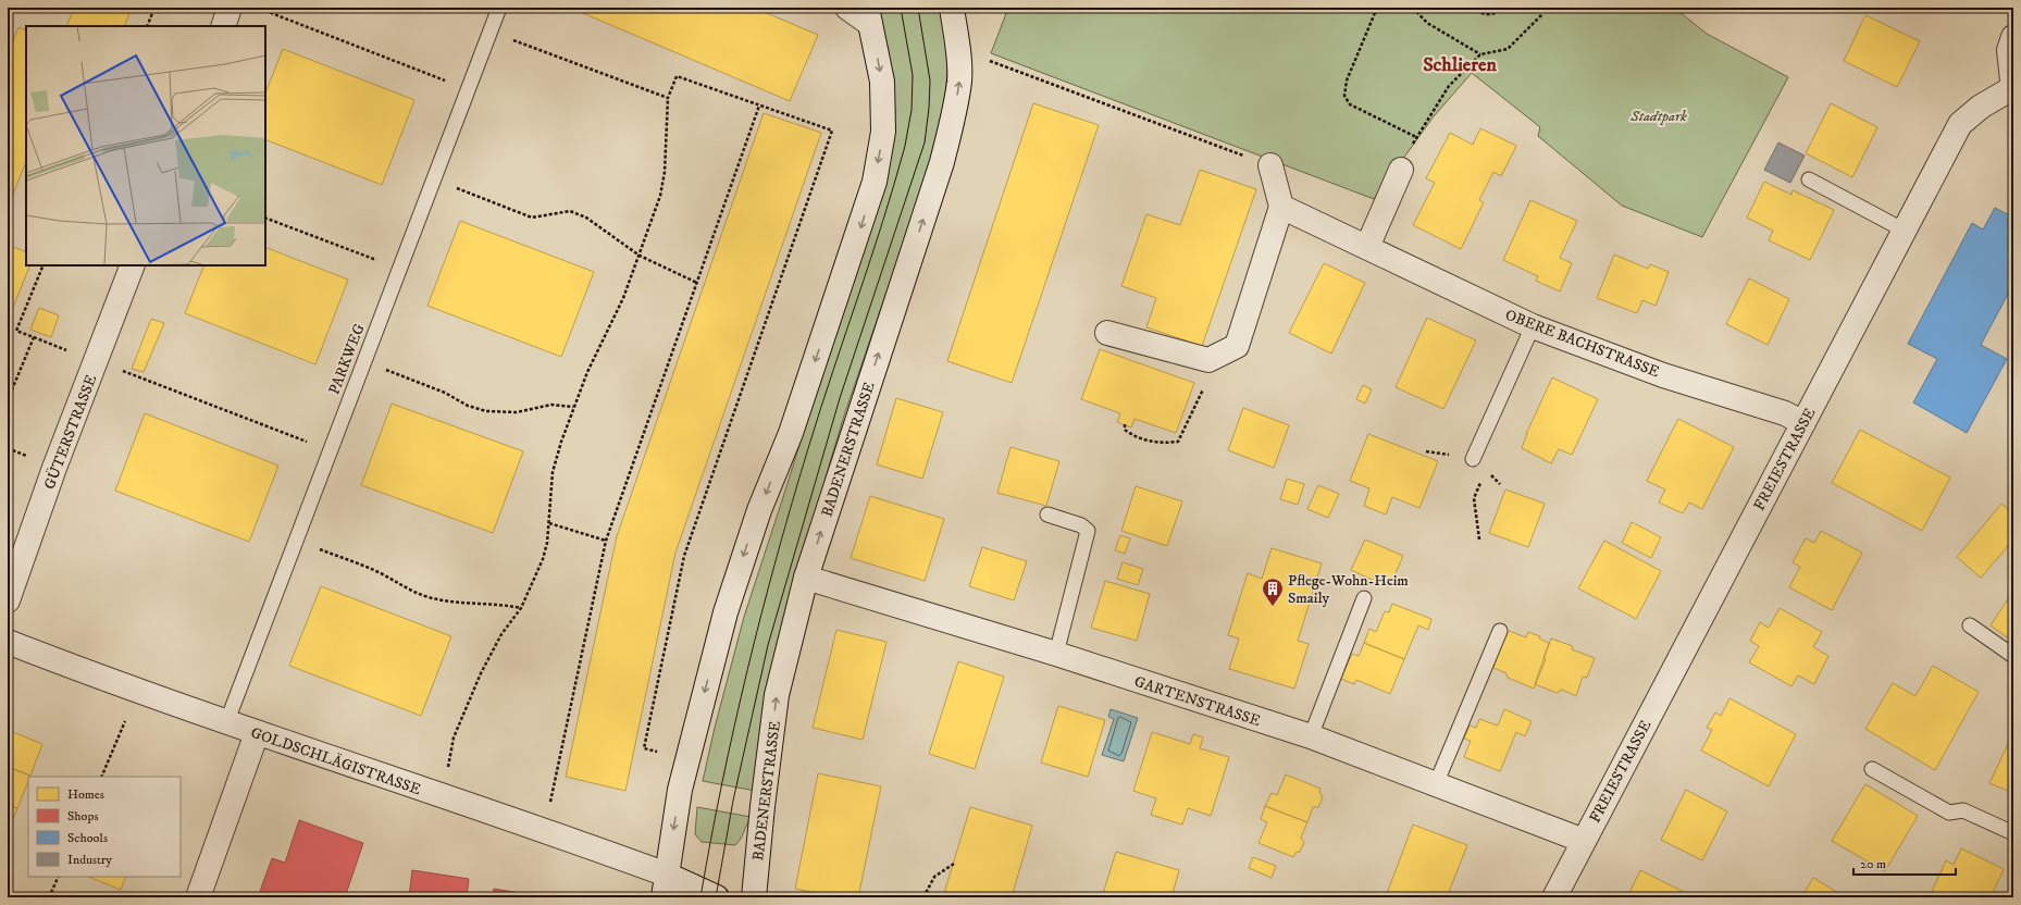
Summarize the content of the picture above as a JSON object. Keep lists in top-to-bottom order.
{
  "streets": {
    "street": [
      "OBERE BACHSTRASSE",
      "GÜTERSTRASSE",
      "BADENERSTRASSE",
      "FREIESTRASSE",
      "GARTENSTRASSE",
      "GOLDSCHLÄGISTRASSE"
    ],
    "lane": ["PARKWEG"]
  },
  "crossings": [
    ["OBERE BACHSTRASSE", "FREIESTRASSE"],
    ["PARKWEG", "GOLDSCHLÄGISTRASSE"],
    ["BADENERSTRASSE", "GARTENSTRASSE"],
    ["FREIESTRASSE", "GARTENSTRASSE"]
  ],
  "districts": ["Schlieren"],
  "parks": ["Stadtpark"],
  "places": {
    "building": ["Pflege-Wohn-Heim Smaily"]
  },
  "legend": [
    "Homes",
    "Shops",
    "Schools",
    "Industry"
  ],
  "scale_bar": "20 m"
}
